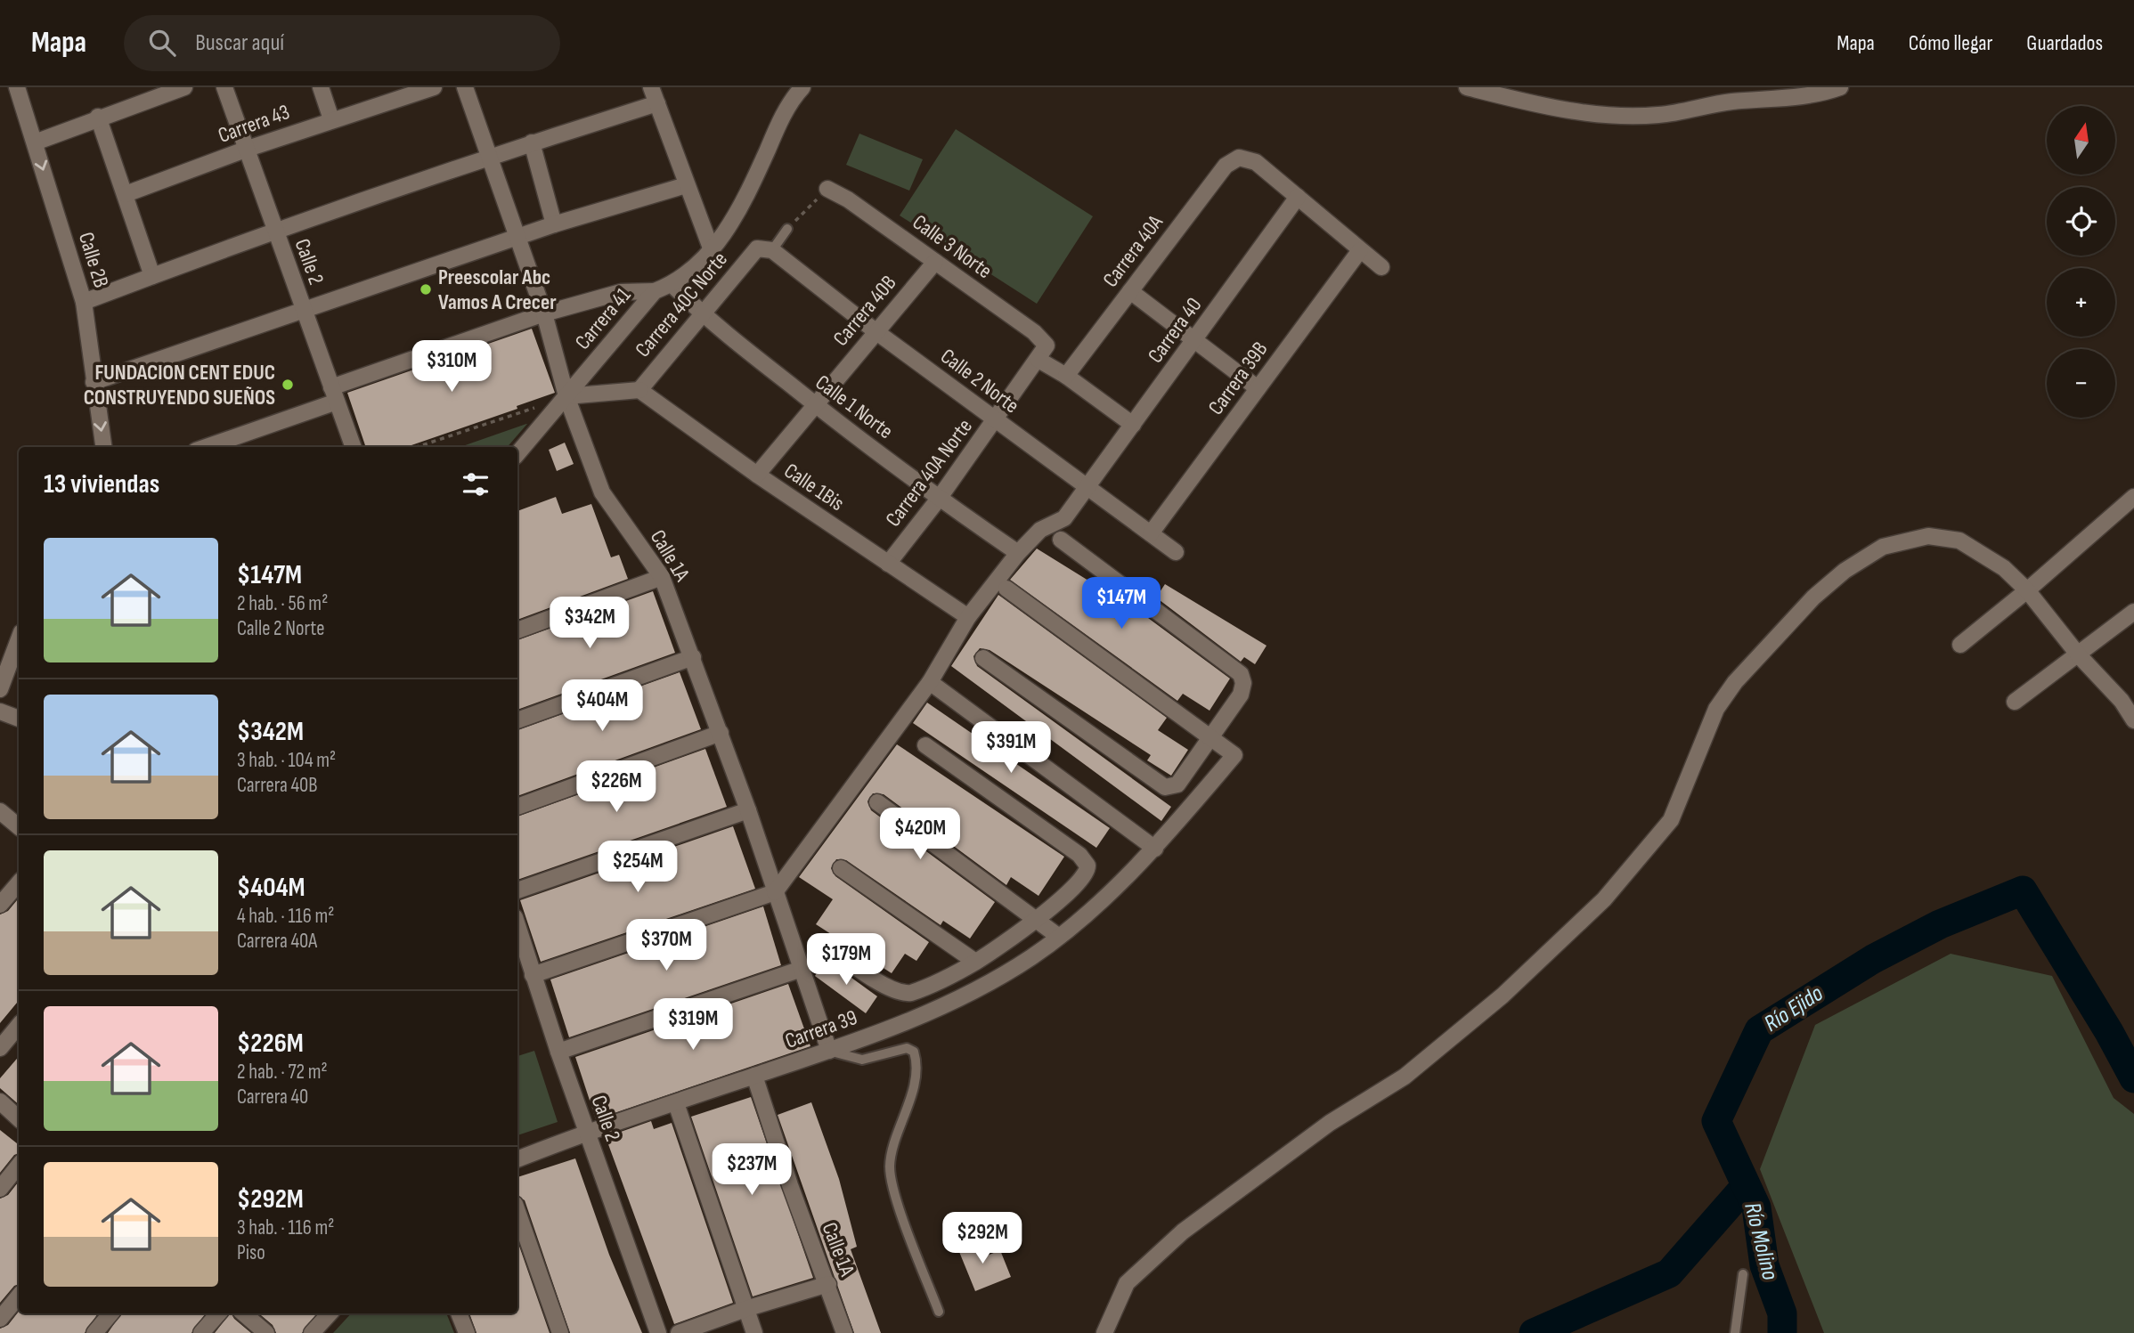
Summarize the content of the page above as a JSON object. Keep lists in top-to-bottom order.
{
  "streets": {
    "street": [
      "Carrera 43",
      "Calle 3 Norte",
      "Carrera 40A",
      "Calle 2B",
      "Calle 2",
      "Carrera 40C Norte",
      "Carrera 40B",
      "Carrera 41",
      "Carrera 40",
      "Carrera 39B",
      "Calle 2 Norte",
      "Calle 1 Norte",
      "Carrera 40A Norte",
      "Calle 1Bis",
      "Calle 1A",
      "Carrera 39"
    ]
  },
  "crossings": [
    ["Carrera 43", "Calle 2"],
    ["Calle 3 Norte", "Carrera 40A"],
    ["Calle 3 Norte", "Carrera 40B"],
    ["Calle 3 Norte", "Carrera 40"],
    ["Calle 3 Norte", "Carrera 40A Norte"],
    ["Carrera 40A", "Carrera 40"],
    ["Calle 2", "Carrera 39"],
    ["Carrera 40C Norte", "Calle 2 Norte"],
    ["Carrera 40C Norte", "Calle 1 Norte"],
    ["Carrera 40C Norte", "Calle 1Bis"],
    ["Carrera 40B", "Calle 2 Norte"],
    ["Carrera 40B", "Calle 1 Norte"],
    ["Carrera 40B", "Calle 1Bis"],
    ["Carrera 41", "Calle 1 Norte"],
    ["Carrera 41", "Calle 1A"],
    ["Carrera 40", "Calle 2 Norte"],
    ["Carrera 40", "Calle 1 Norte"],
    ["Carrera 39B", "Calle 2 Norte"],
    ["Calle 2 Norte", "Carrera 40A Norte"],
    ["Calle 1 Norte", "Carrera 40A Norte"],
    ["Carrera 40A Norte", "Calle 1Bis"],
    ["Calle 1A", "Carrera 39"]
  ],
  "water": ["Río Ejido", "Río Molino"],
  "places": ["Preescolar Abc Vamos A Crecer", "FUNDACION CENT EDUC CONSTRUYENDO SUEÑOS"],
  "north": "top",
  "page": {
    "header": "Mapa",
    "search": "Buscar aquí",
    "nav": ["Mapa", "Cómo llegar", "Guardados"],
    "map_buttons": ["+", "−"],
    "price": [
      "$310M",
      "$147M",
      "$342M",
      "$404M",
      "$391M",
      "$226M",
      "$420M",
      "$254M",
      "$370M",
      "$179M",
      "$319M",
      "$237M",
      "$292M"
    ],
    "heading": "13 viviendas",
    "list": [
      {
        "name": "$147M",
        "note": "2 hab. · 56 m² · Calle 2 Norte"
      },
      {
        "name": "$342M",
        "note": "3 hab. · 104 m² · Carrera 40B"
      },
      {
        "name": "$404M",
        "note": "4 hab. · 116 m² · Carrera 40A"
      },
      {
        "name": "$226M",
        "note": "2 hab. · 72 m² · Carrera 40"
      },
      {
        "name": "$292M",
        "note": "3 hab. · 116 m² · Piso"
      }
    ]
  }
}
